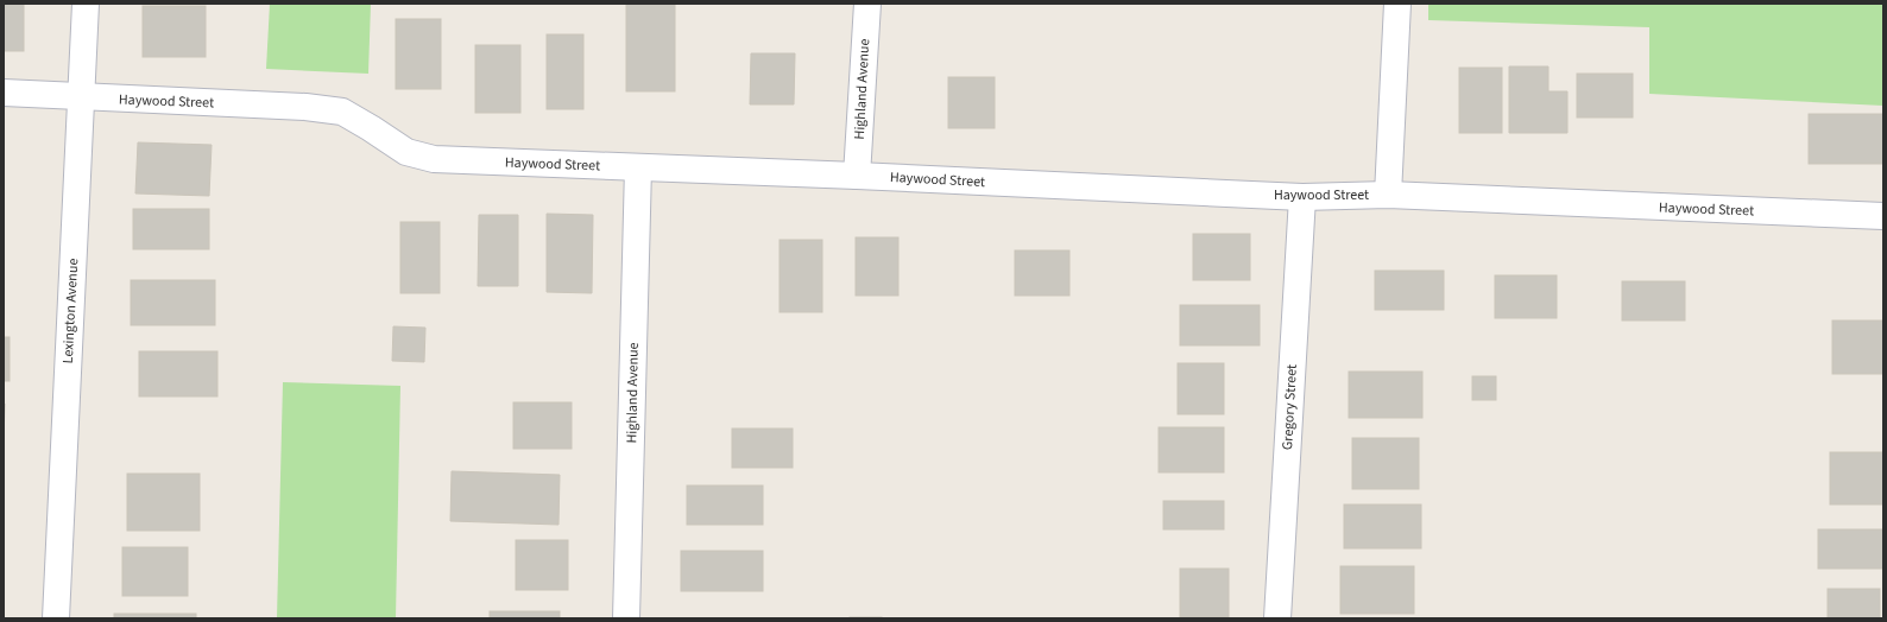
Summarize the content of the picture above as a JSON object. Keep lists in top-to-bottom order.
{
  "streets": {
    "street": [
      "Highland Avenue",
      "Haywood Street",
      "Lexington Avenue",
      "Gregory Street"
    ]
  },
  "crossings": [
    ["Highland Avenue", "Haywood Street"],
    ["Haywood Street", "Lexington Avenue"],
    ["Haywood Street", "Gregory Street"]
  ]
}
